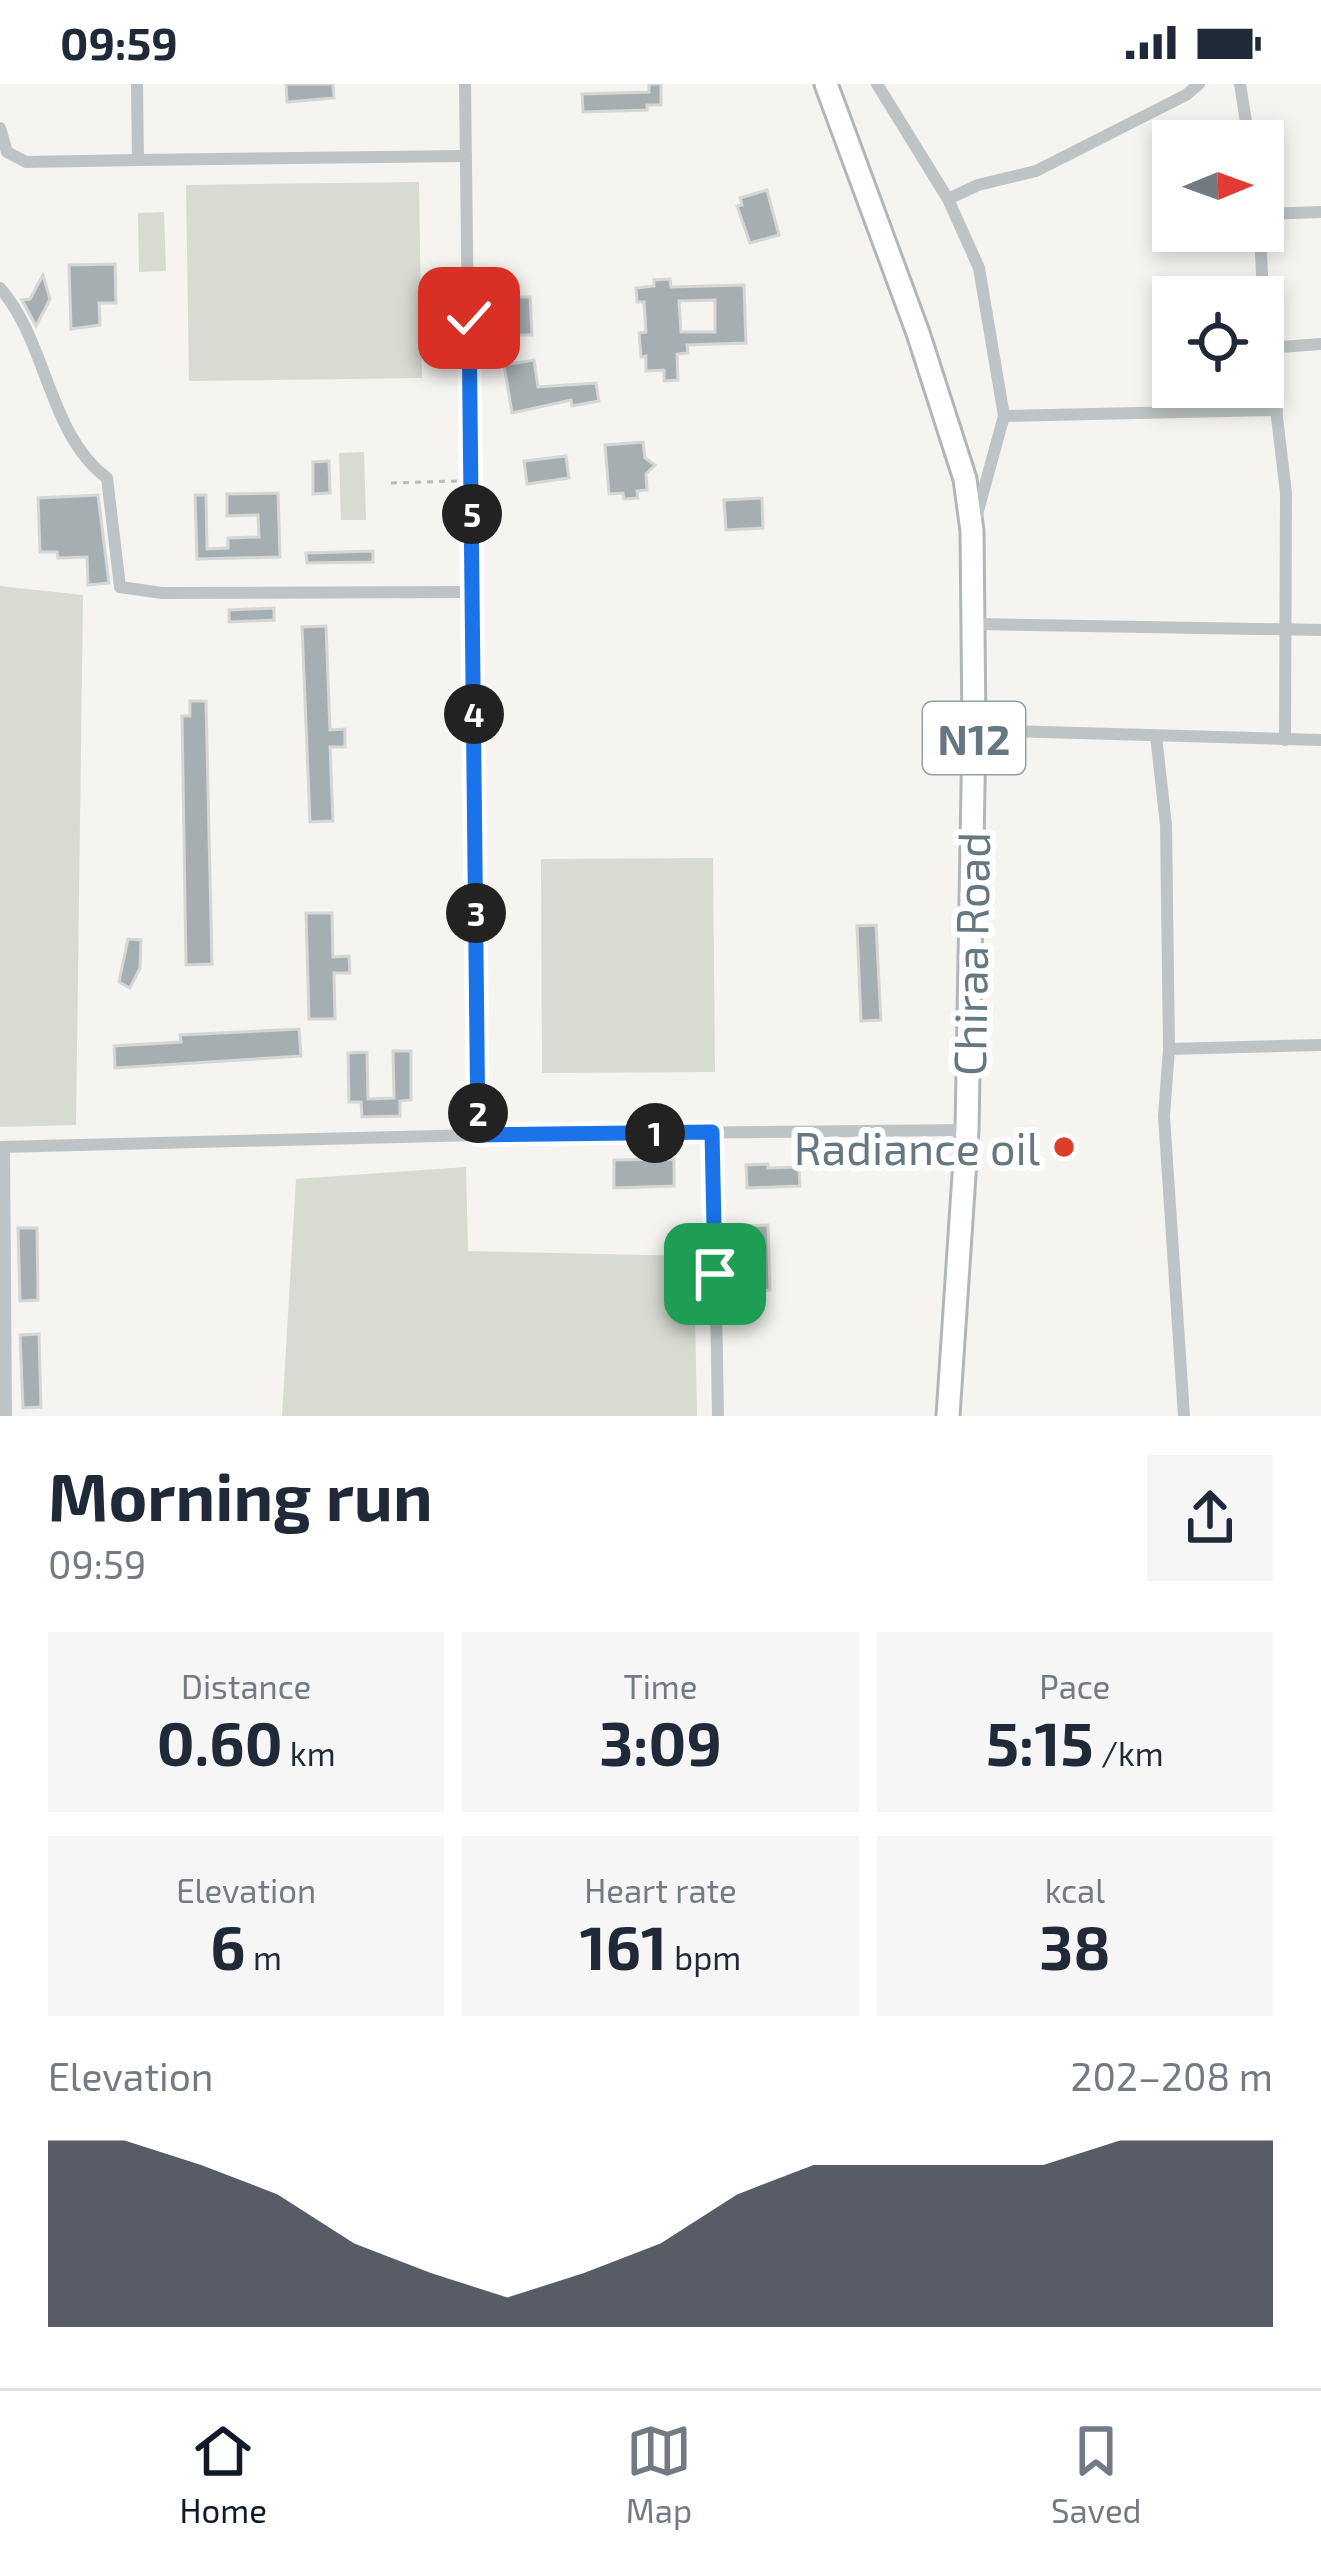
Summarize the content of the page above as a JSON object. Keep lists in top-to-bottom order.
{
  "streets": {
    "highway": ["N12", "Chiraa Road"]
  },
  "places": ["Radiance oil"],
  "north": "right",
  "page": {
    "status": "09:59",
    "pins": [
      "5",
      "4",
      "3",
      "2",
      "1"
    ],
    "heading": ["Morning run", "09:59"],
    "stats": [
      ["Distance", "0.60 km"],
      ["Time", "3:09"],
      ["Pace", "5:15 /km"],
      ["Elevation", "6 m"],
      ["Heart rate", "161 bpm"],
      ["kcal", "38"]
    ],
    "chart": ["Elevation", "202–208 m"],
    "tabs": ["Home", "Map", "Saved"]
  }
}
